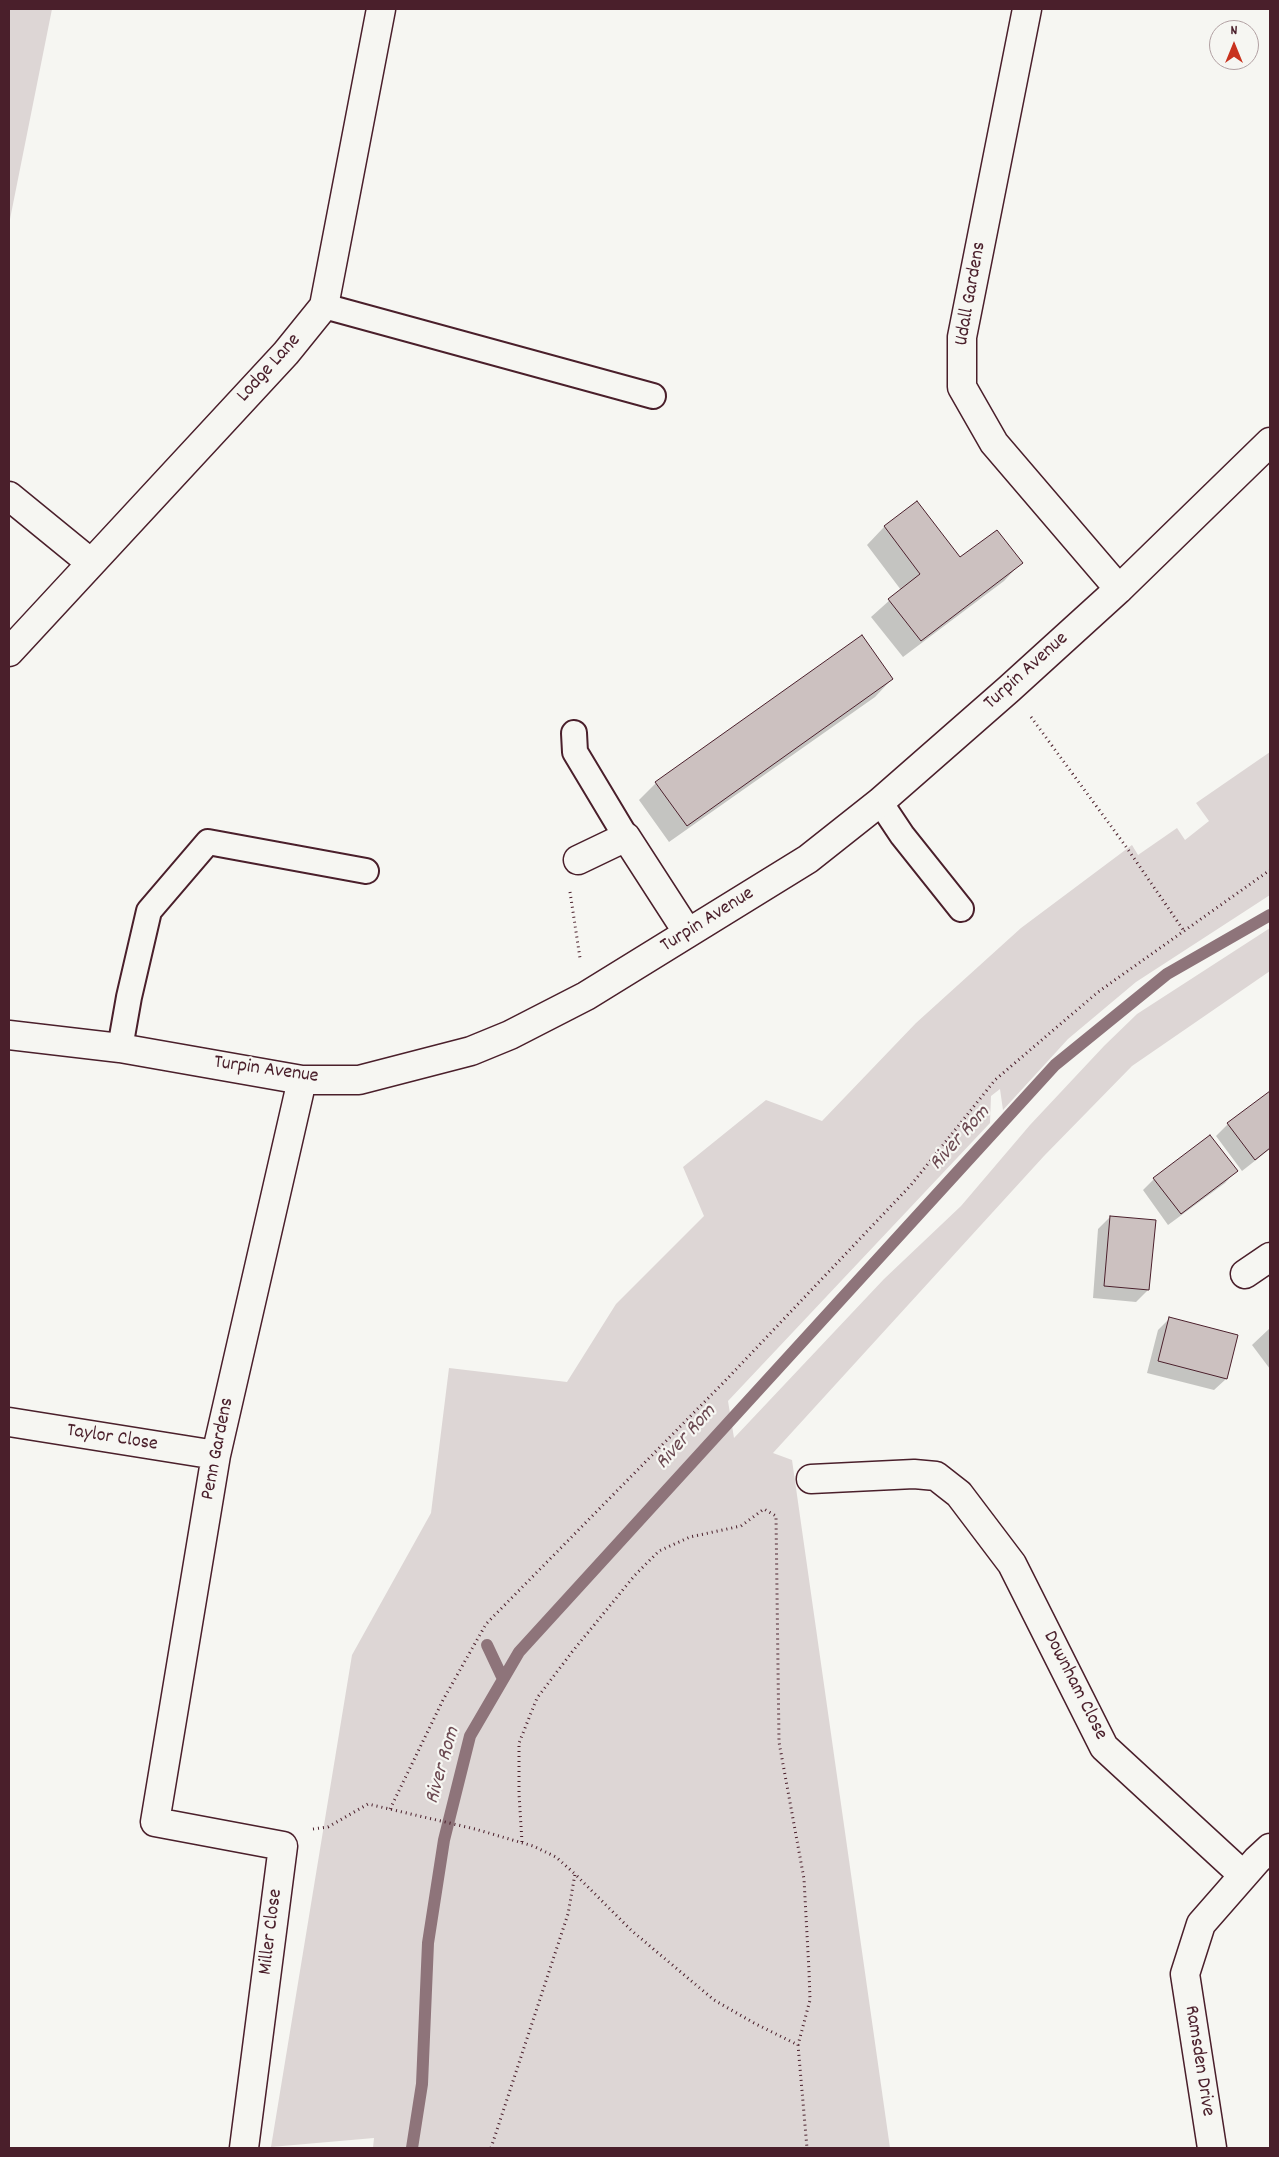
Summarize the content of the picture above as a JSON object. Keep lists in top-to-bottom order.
{
  "streets": {
    "street": [
      "Udall Gardens",
      "Lodge Lane",
      "Turpin Avenue",
      "Taylor Close",
      "Penn Gardens",
      "Downham Close",
      "Miller Close",
      "Ramsden Drive"
    ]
  },
  "crossings": [
    ["Udall Gardens", "Turpin Avenue"],
    ["Turpin Avenue", "Penn Gardens"],
    ["Taylor Close", "Penn Gardens"],
    ["Penn Gardens", "Miller Close"],
    ["Downham Close", "Ramsden Drive"]
  ],
  "water": ["River Rom"],
  "north": "top"
}
